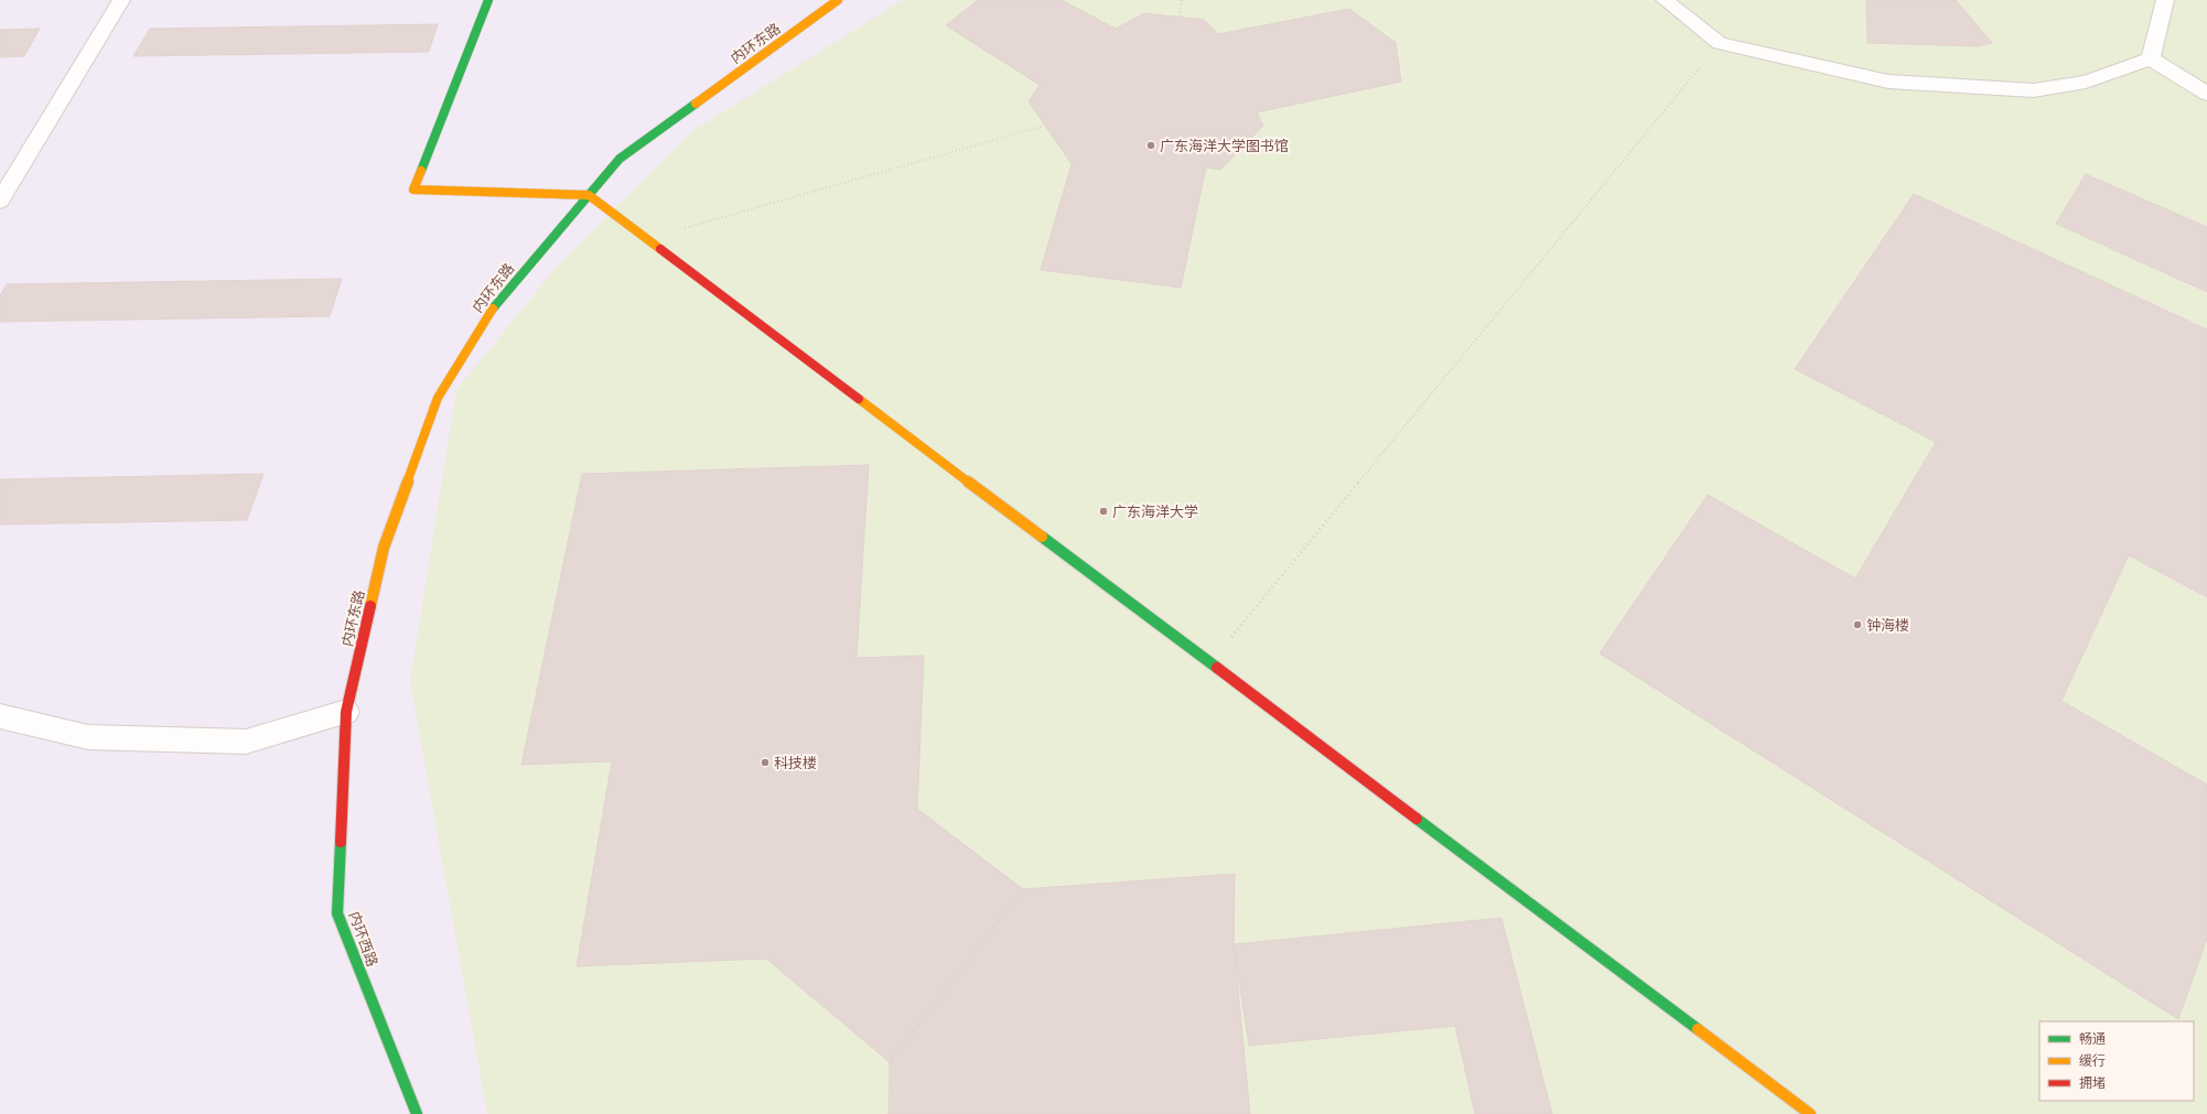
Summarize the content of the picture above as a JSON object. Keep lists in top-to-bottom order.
{
  "streets": {
    "street": ["内环东路", "内环西路"]
  },
  "crossings": [
    ["内环东路", "内环西路"]
  ],
  "places": [
    "广东海洋大学图书馆",
    "广东海洋大学",
    "钟海楼",
    "科技楼"
  ],
  "legend": ["畅通", "缓行", "拥堵"]
}
